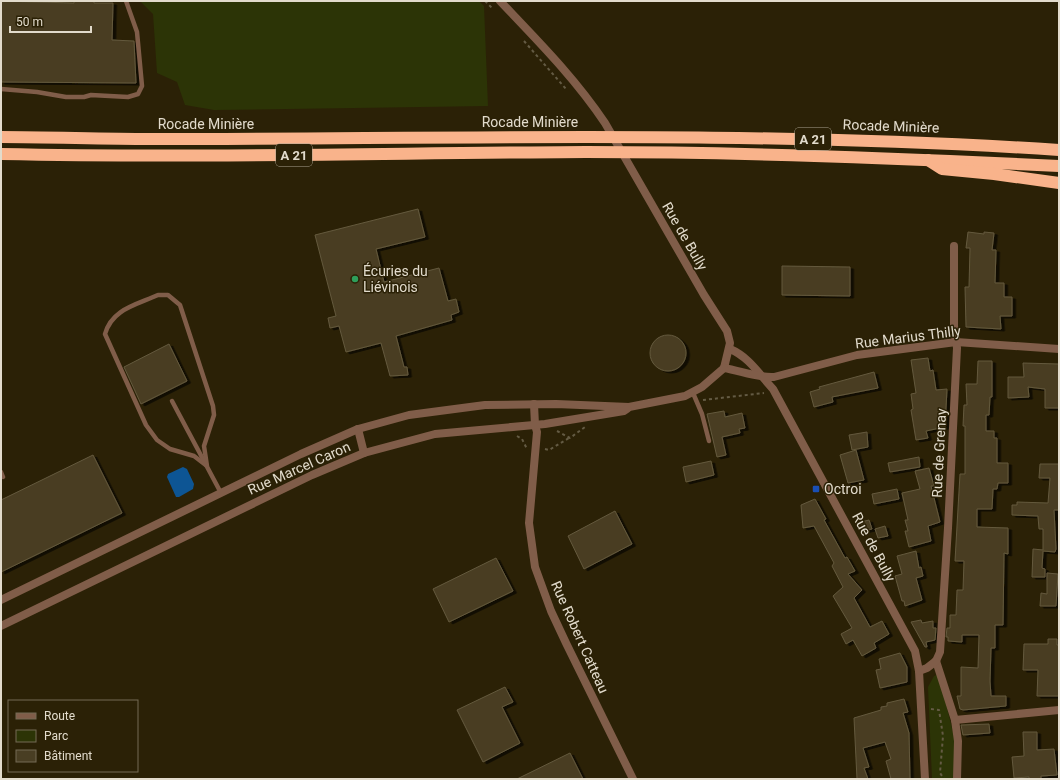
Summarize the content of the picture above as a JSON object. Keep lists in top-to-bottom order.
{
  "streets": {
    "highway": ["Rocade Minière", "A 21"],
    "street": [
      "Rue de Bully",
      "Rue Marius Thilly",
      "Rue de Grenay",
      "Rue Marcel Caron",
      "Rue Robert Catteau"
    ]
  },
  "crossings": [
    ["Rue de Bully", "Rue Marius Thilly"],
    ["Rue Marius Thilly", "Rue de Grenay"],
    ["Rue Marcel Caron", "Rue Robert Catteau"]
  ],
  "places": {
    "other": ["Écuries du Liévinois"],
    "transit": ["Octroi"]
  },
  "legend": ["Route", "Parc", "Bâtiment"],
  "scale_bar": "50 m"
}
